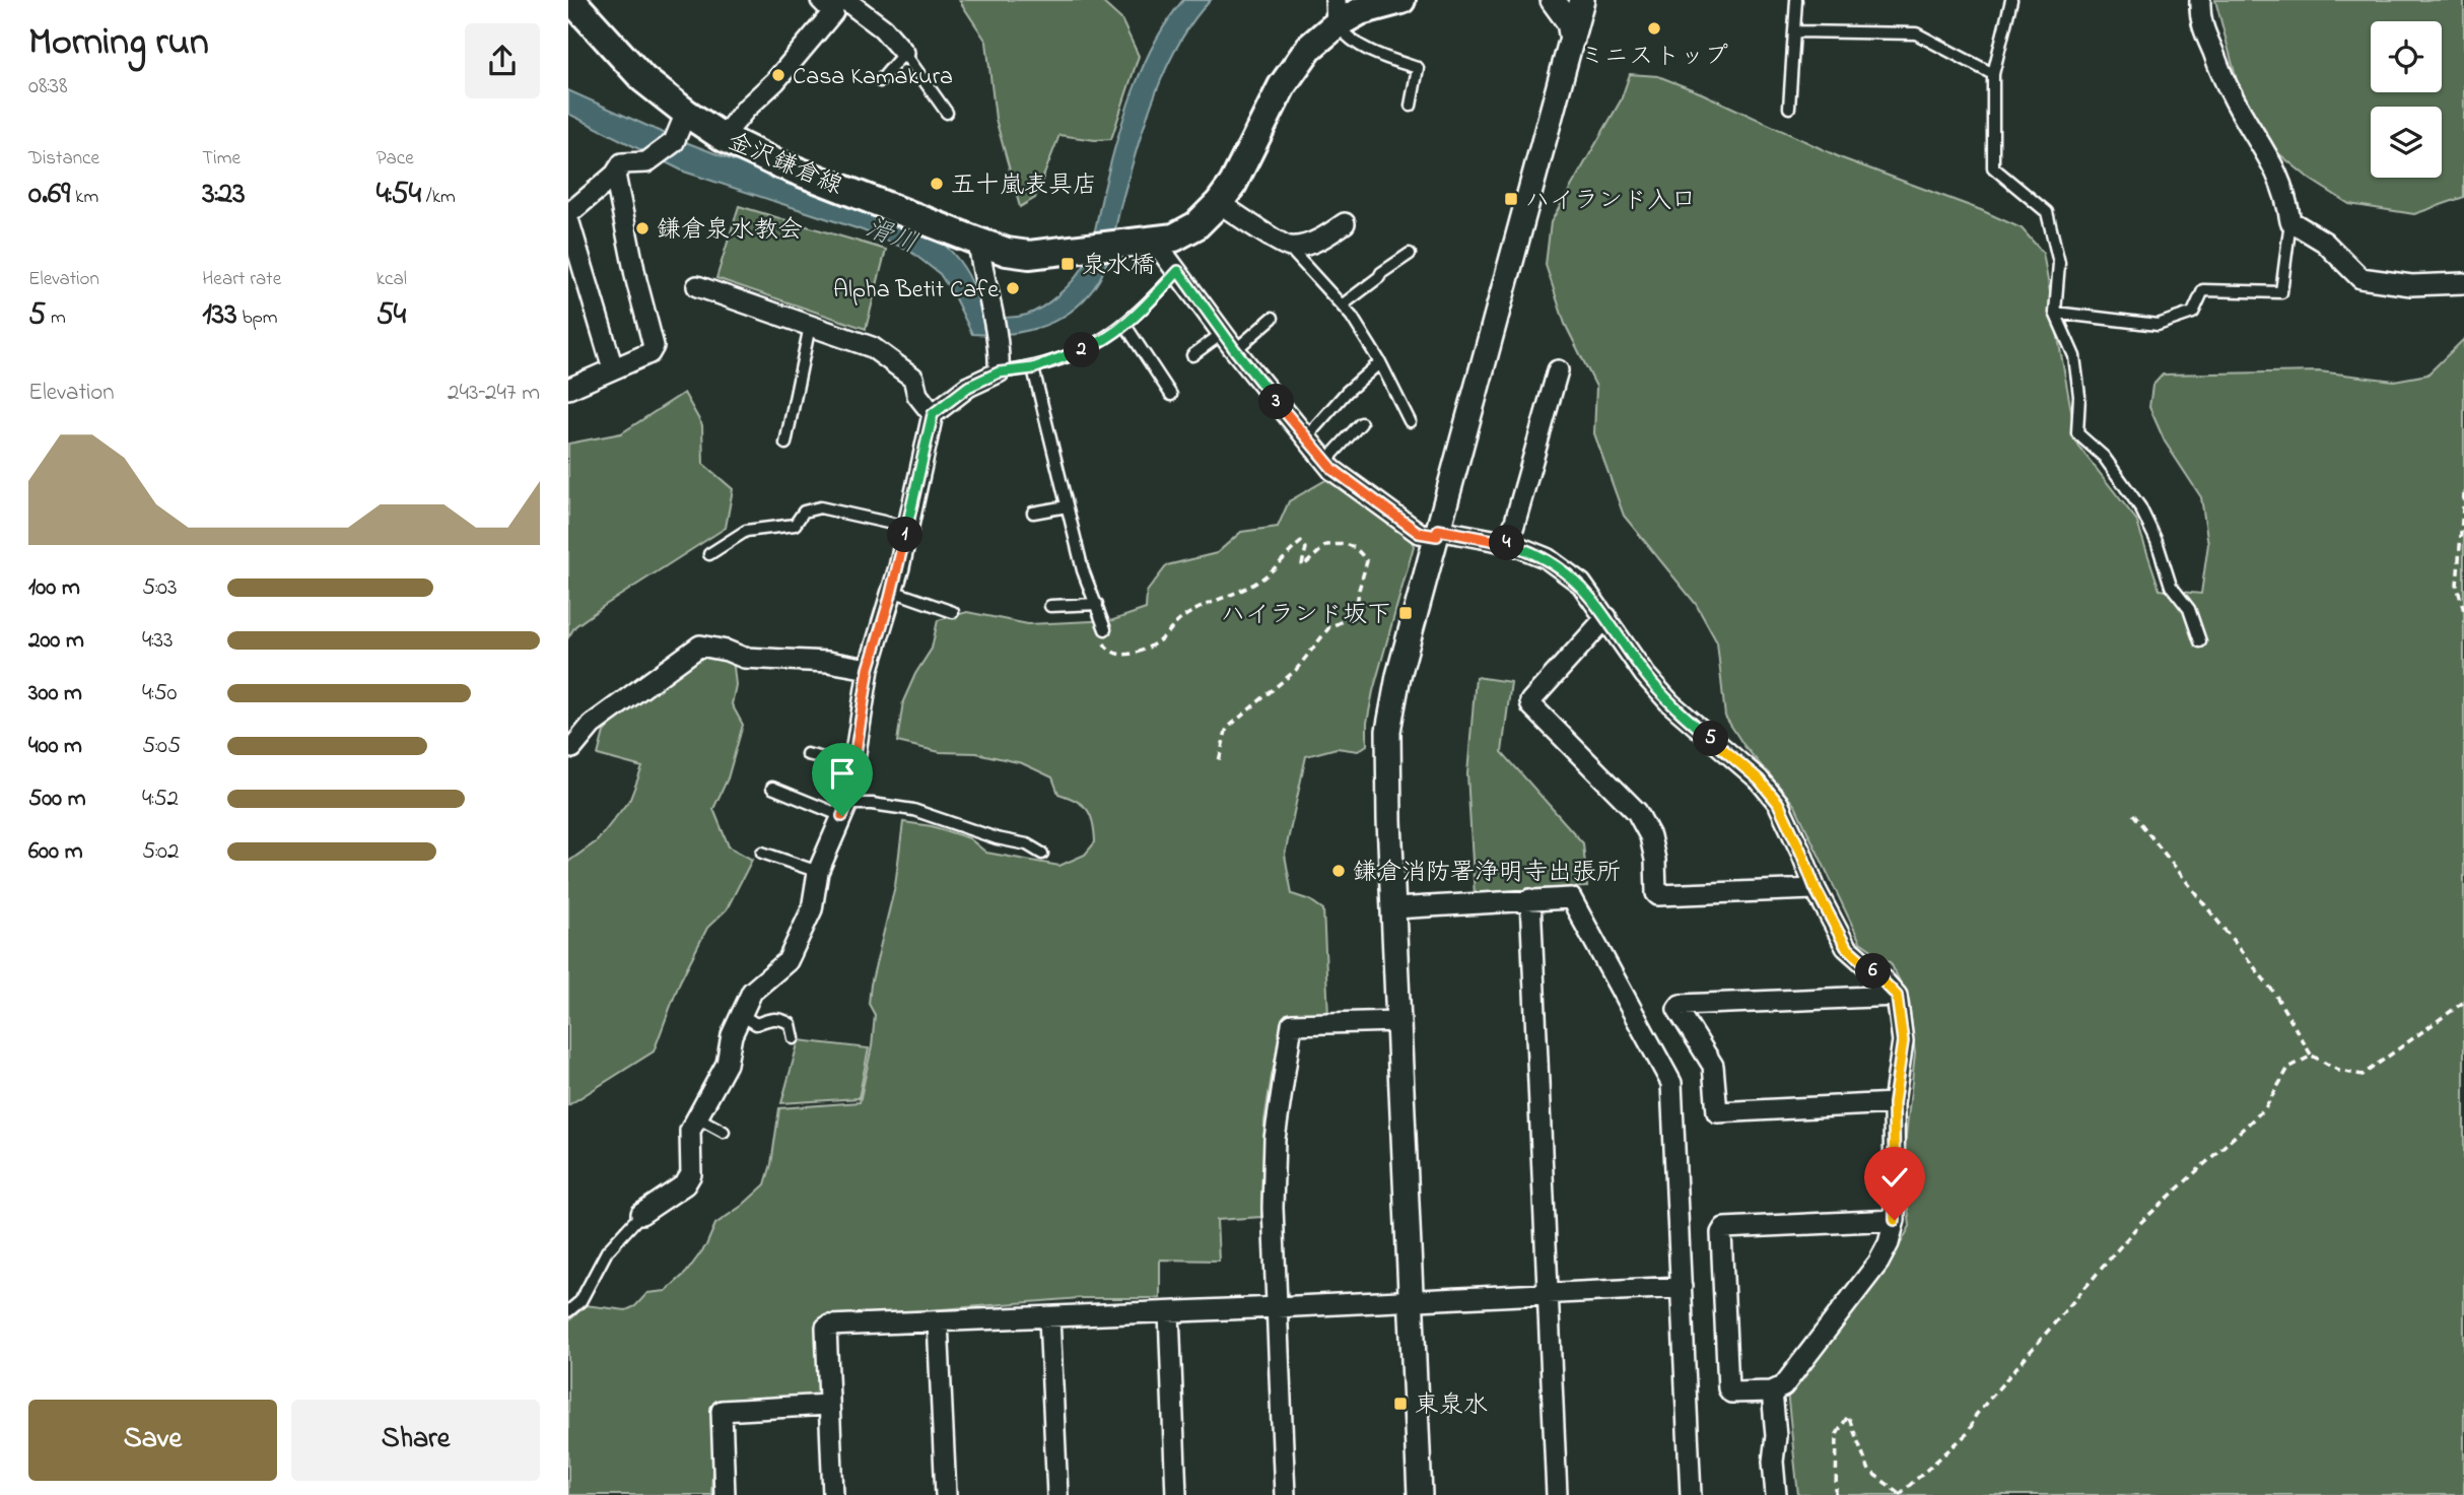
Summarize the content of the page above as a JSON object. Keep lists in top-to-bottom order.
{
  "streets": {
    "main road": ["金沢鎌倉線"]
  },
  "water": ["滑川"],
  "places": {
    "other": [
      "ミニストップ",
      "Casa Kamakura",
      "五十嵐表具店",
      "鎌倉泉水教会",
      "Alpha Betit Cafe",
      "鎌倉消防署浄明寺出張所"
    ],
    "transit": [
      "ハイランド入口",
      "泉水橋",
      "ハイランド坂下",
      "東泉水"
    ]
  },
  "page": {
    "heading": ["Morning run", "08:38"],
    "stats": [
      ["Distance", "0.69 km"],
      ["Time", "3:23"],
      ["Pace", "4:54 /km"],
      ["Elevation", "5 m"],
      ["Heart rate", "133 bpm"],
      ["kcal", "54"]
    ],
    "pins": [
      "2",
      "3",
      "1",
      "4",
      "5",
      "6"
    ],
    "chart": ["Elevation", "243–247 m"],
    "list": [
      {
        "name": "100 m",
        "note": "5:03"
      },
      {
        "name": "200 m",
        "note": "4:33"
      },
      {
        "name": "300 m",
        "note": "4:50"
      },
      {
        "name": "400 m",
        "note": "5:05"
      },
      {
        "name": "500 m",
        "note": "4:52"
      },
      {
        "name": "600 m",
        "note": "5:02"
      }
    ],
    "buttons": ["Save", "Share"]
  }
}
